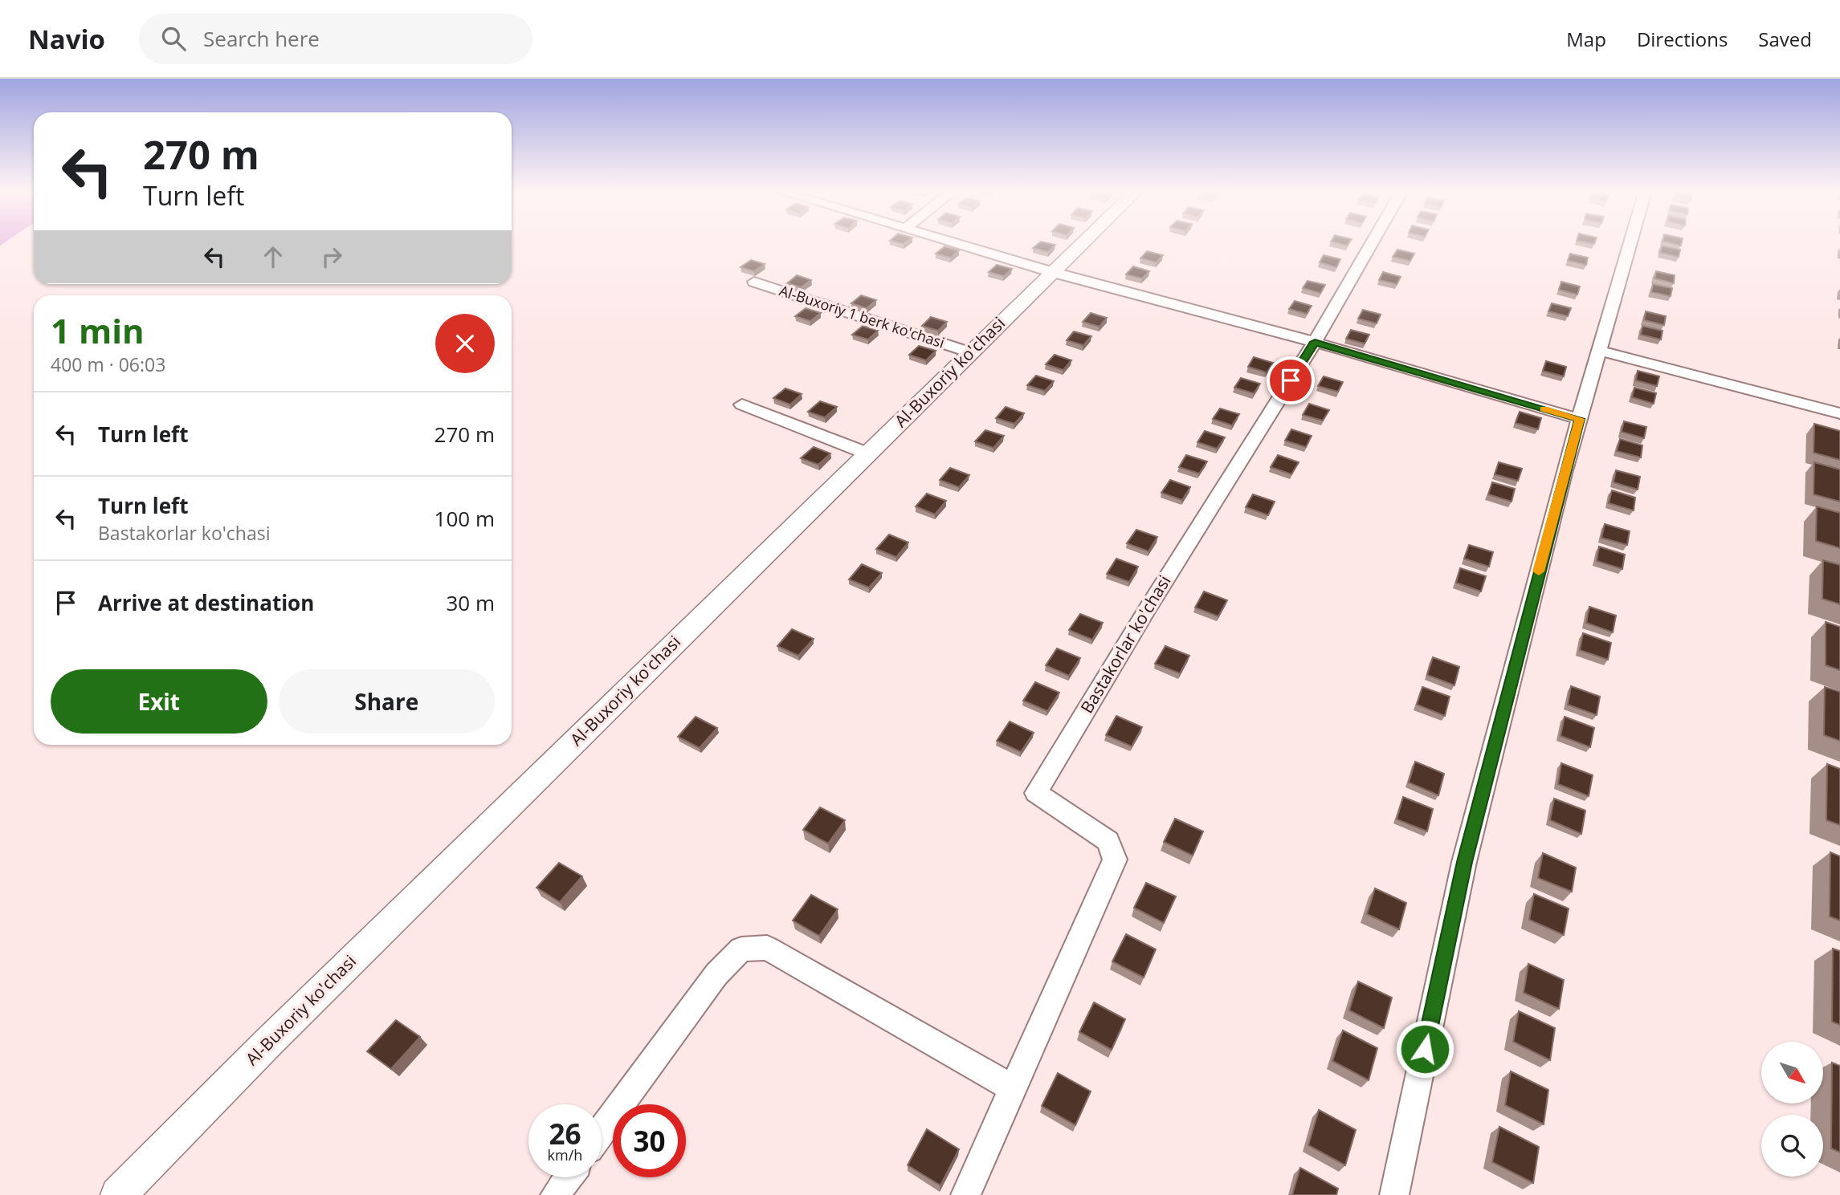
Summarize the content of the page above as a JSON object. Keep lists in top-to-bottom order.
{
  "streets": {
    "street": ["Al-Buxoriy 1 berk ko'chasi", "Al-Buxoriy ko'chasi", "Bastakorlar ko'chasi"]
  },
  "crossings": [
    ["Al-Buxoriy 1 berk ko'chasi", "Al-Buxoriy ko'chasi"]
  ],
  "north": "bottom right",
  "page": {
    "header": "Navio",
    "search": "Search here",
    "nav": ["Map", "Directions", "Saved"],
    "turn": ["270 m", "Turn left"],
    "heading": ["1 min", "400 m · 06:03"],
    "list": [
      {
        "name": "Turn left",
        "value": "270 m"
      },
      {
        "name": "Turn left",
        "note": "Bastakorlar ko'chasi",
        "value": "100 m"
      },
      {
        "name": "Arrive at destination",
        "value": "30 m"
      }
    ],
    "buttons": ["Exit", "Share"],
    "speed": "26 km/h",
    "limit": "30"
  }
}
